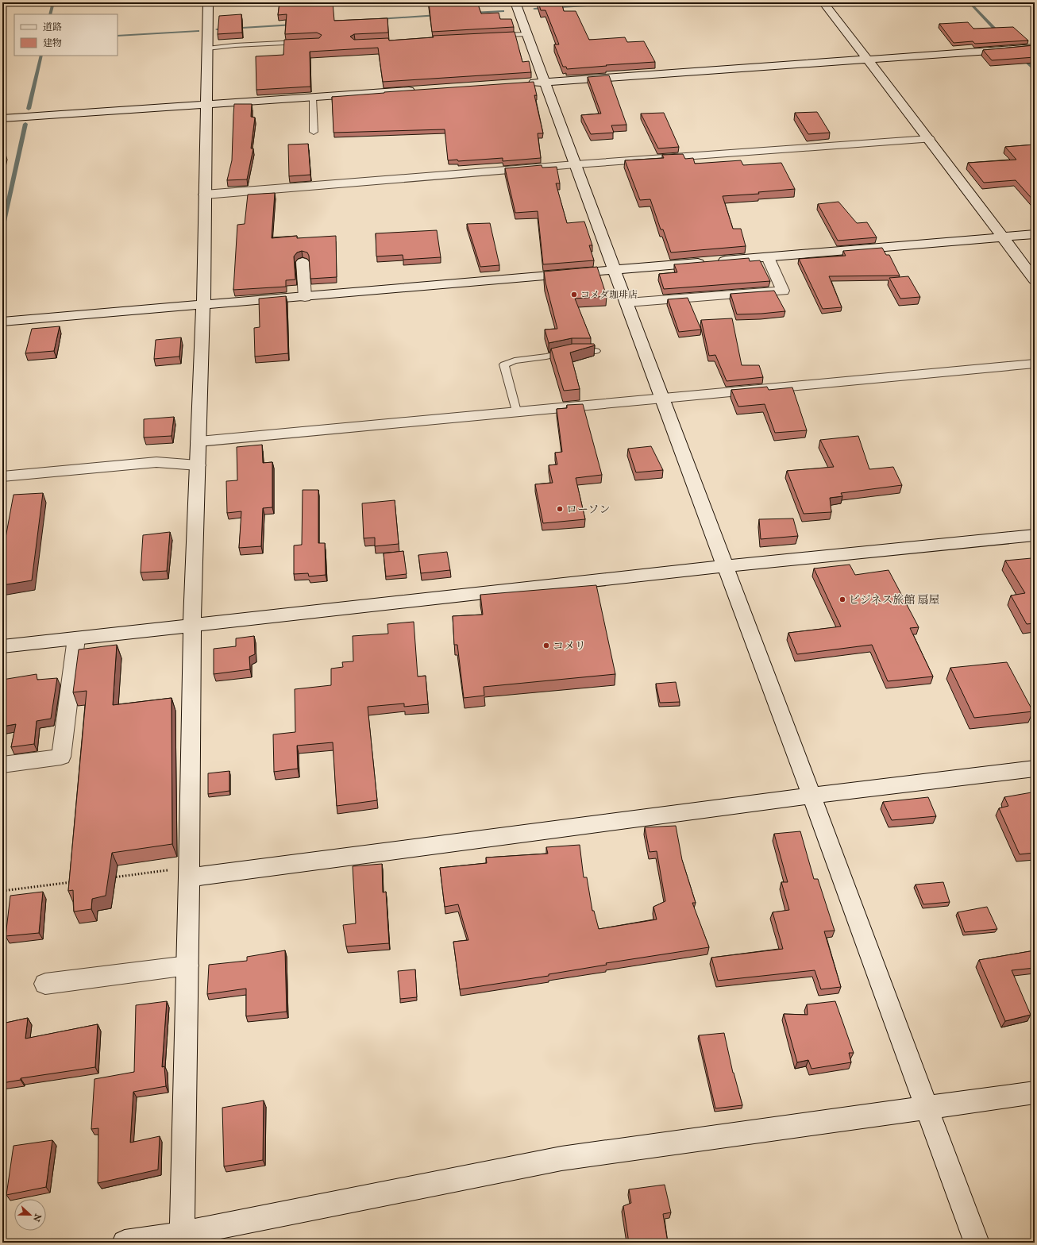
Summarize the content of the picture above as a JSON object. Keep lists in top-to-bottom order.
{
  "places": [
    "コメダ珈琲店",
    "ローソン",
    "ビジネス旅館 扇屋",
    "コメリ"
  ],
  "legend": ["道路", "建物"],
  "north": "right"
}
